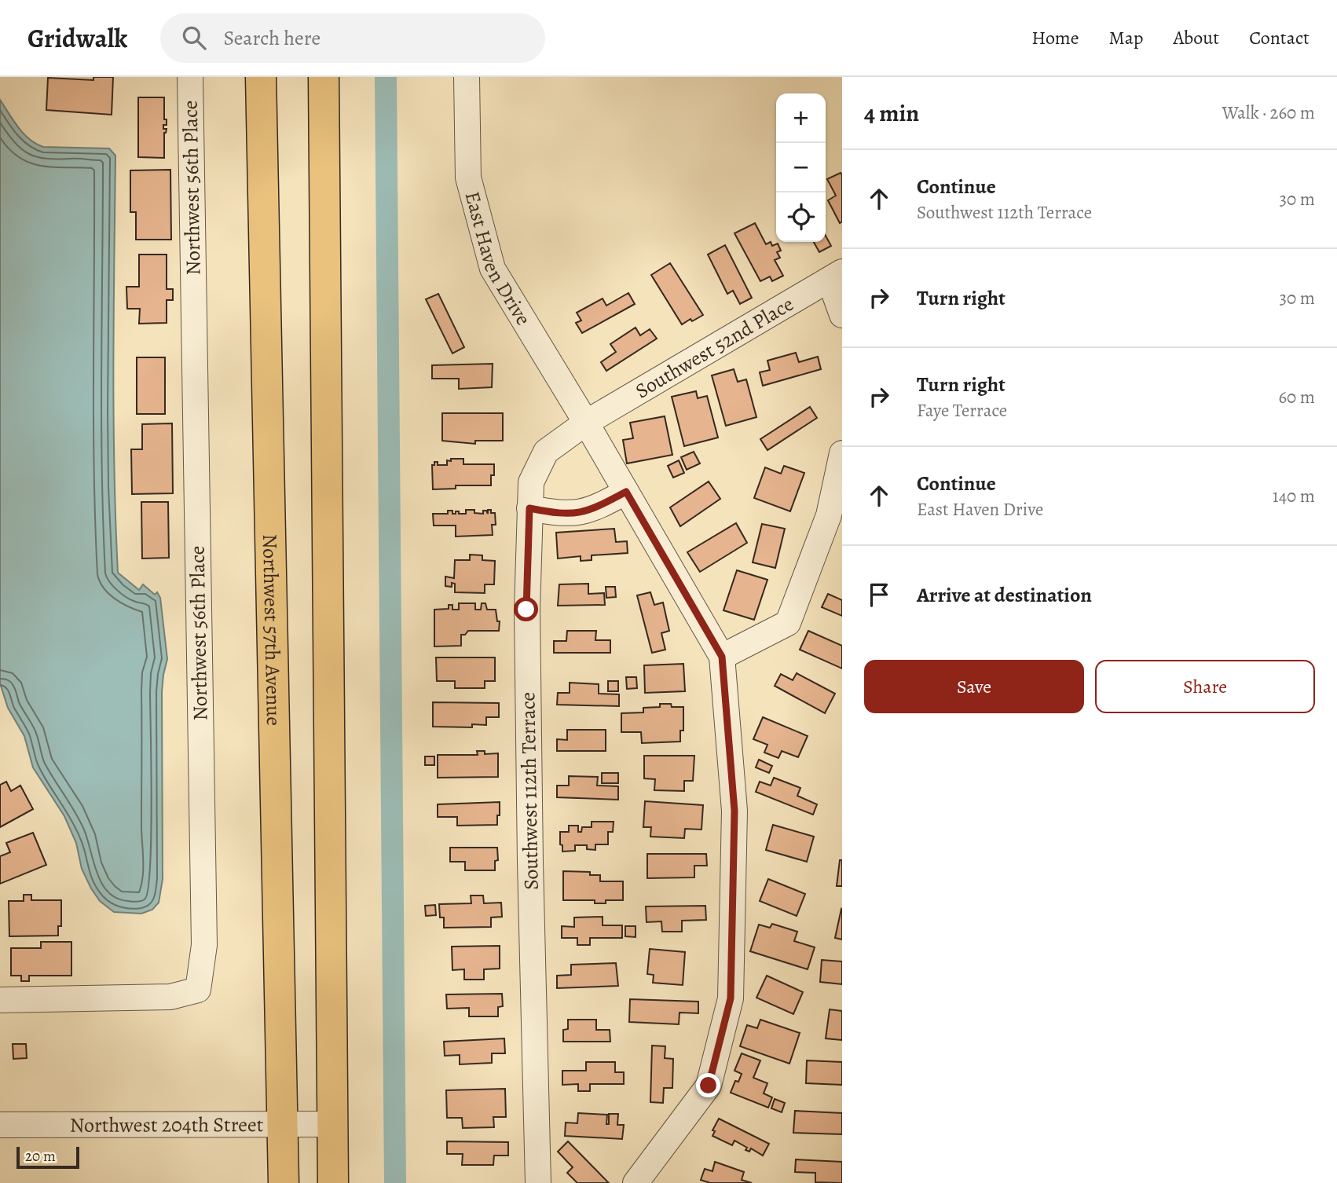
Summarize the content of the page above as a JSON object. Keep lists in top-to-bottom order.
{
  "streets": {
    "main road": ["Northwest 57th Avenue"],
    "street": [
      "Northwest 56th Place",
      "East Haven Drive",
      "Southwest 52nd Place",
      "Southwest 112th Terrace",
      "Northwest 204th Street"
    ]
  },
  "crossings": [
    ["East Haven Drive", "Southwest 52nd Place"],
    ["East Haven Drive", "Southwest 112th Terrace"],
    ["Southwest 52nd Place", "Southwest 112th Terrace"],
    ["Northwest 57th Avenue", "Northwest 204th Street"]
  ],
  "scale_bar": "20 m",
  "page": {
    "header": "Gridwalk",
    "search": "Search here",
    "nav": [
      "Home",
      "Map",
      "About",
      "Contact"
    ],
    "heading": ["4 min", "Walk · 260 m"],
    "map_buttons": ["+", "−"],
    "list": [
      ["Continue", "Southwest 112th Terrace", "30 m"],
      ["Turn right", "30 m"],
      ["Turn right", "Faye Terrace", "60 m"],
      ["Continue", "East Haven Drive", "140 m"],
      "Arrive at destination"
    ],
    "buttons": ["Save", "Share"],
    "scale": "20 m"
  }
}
